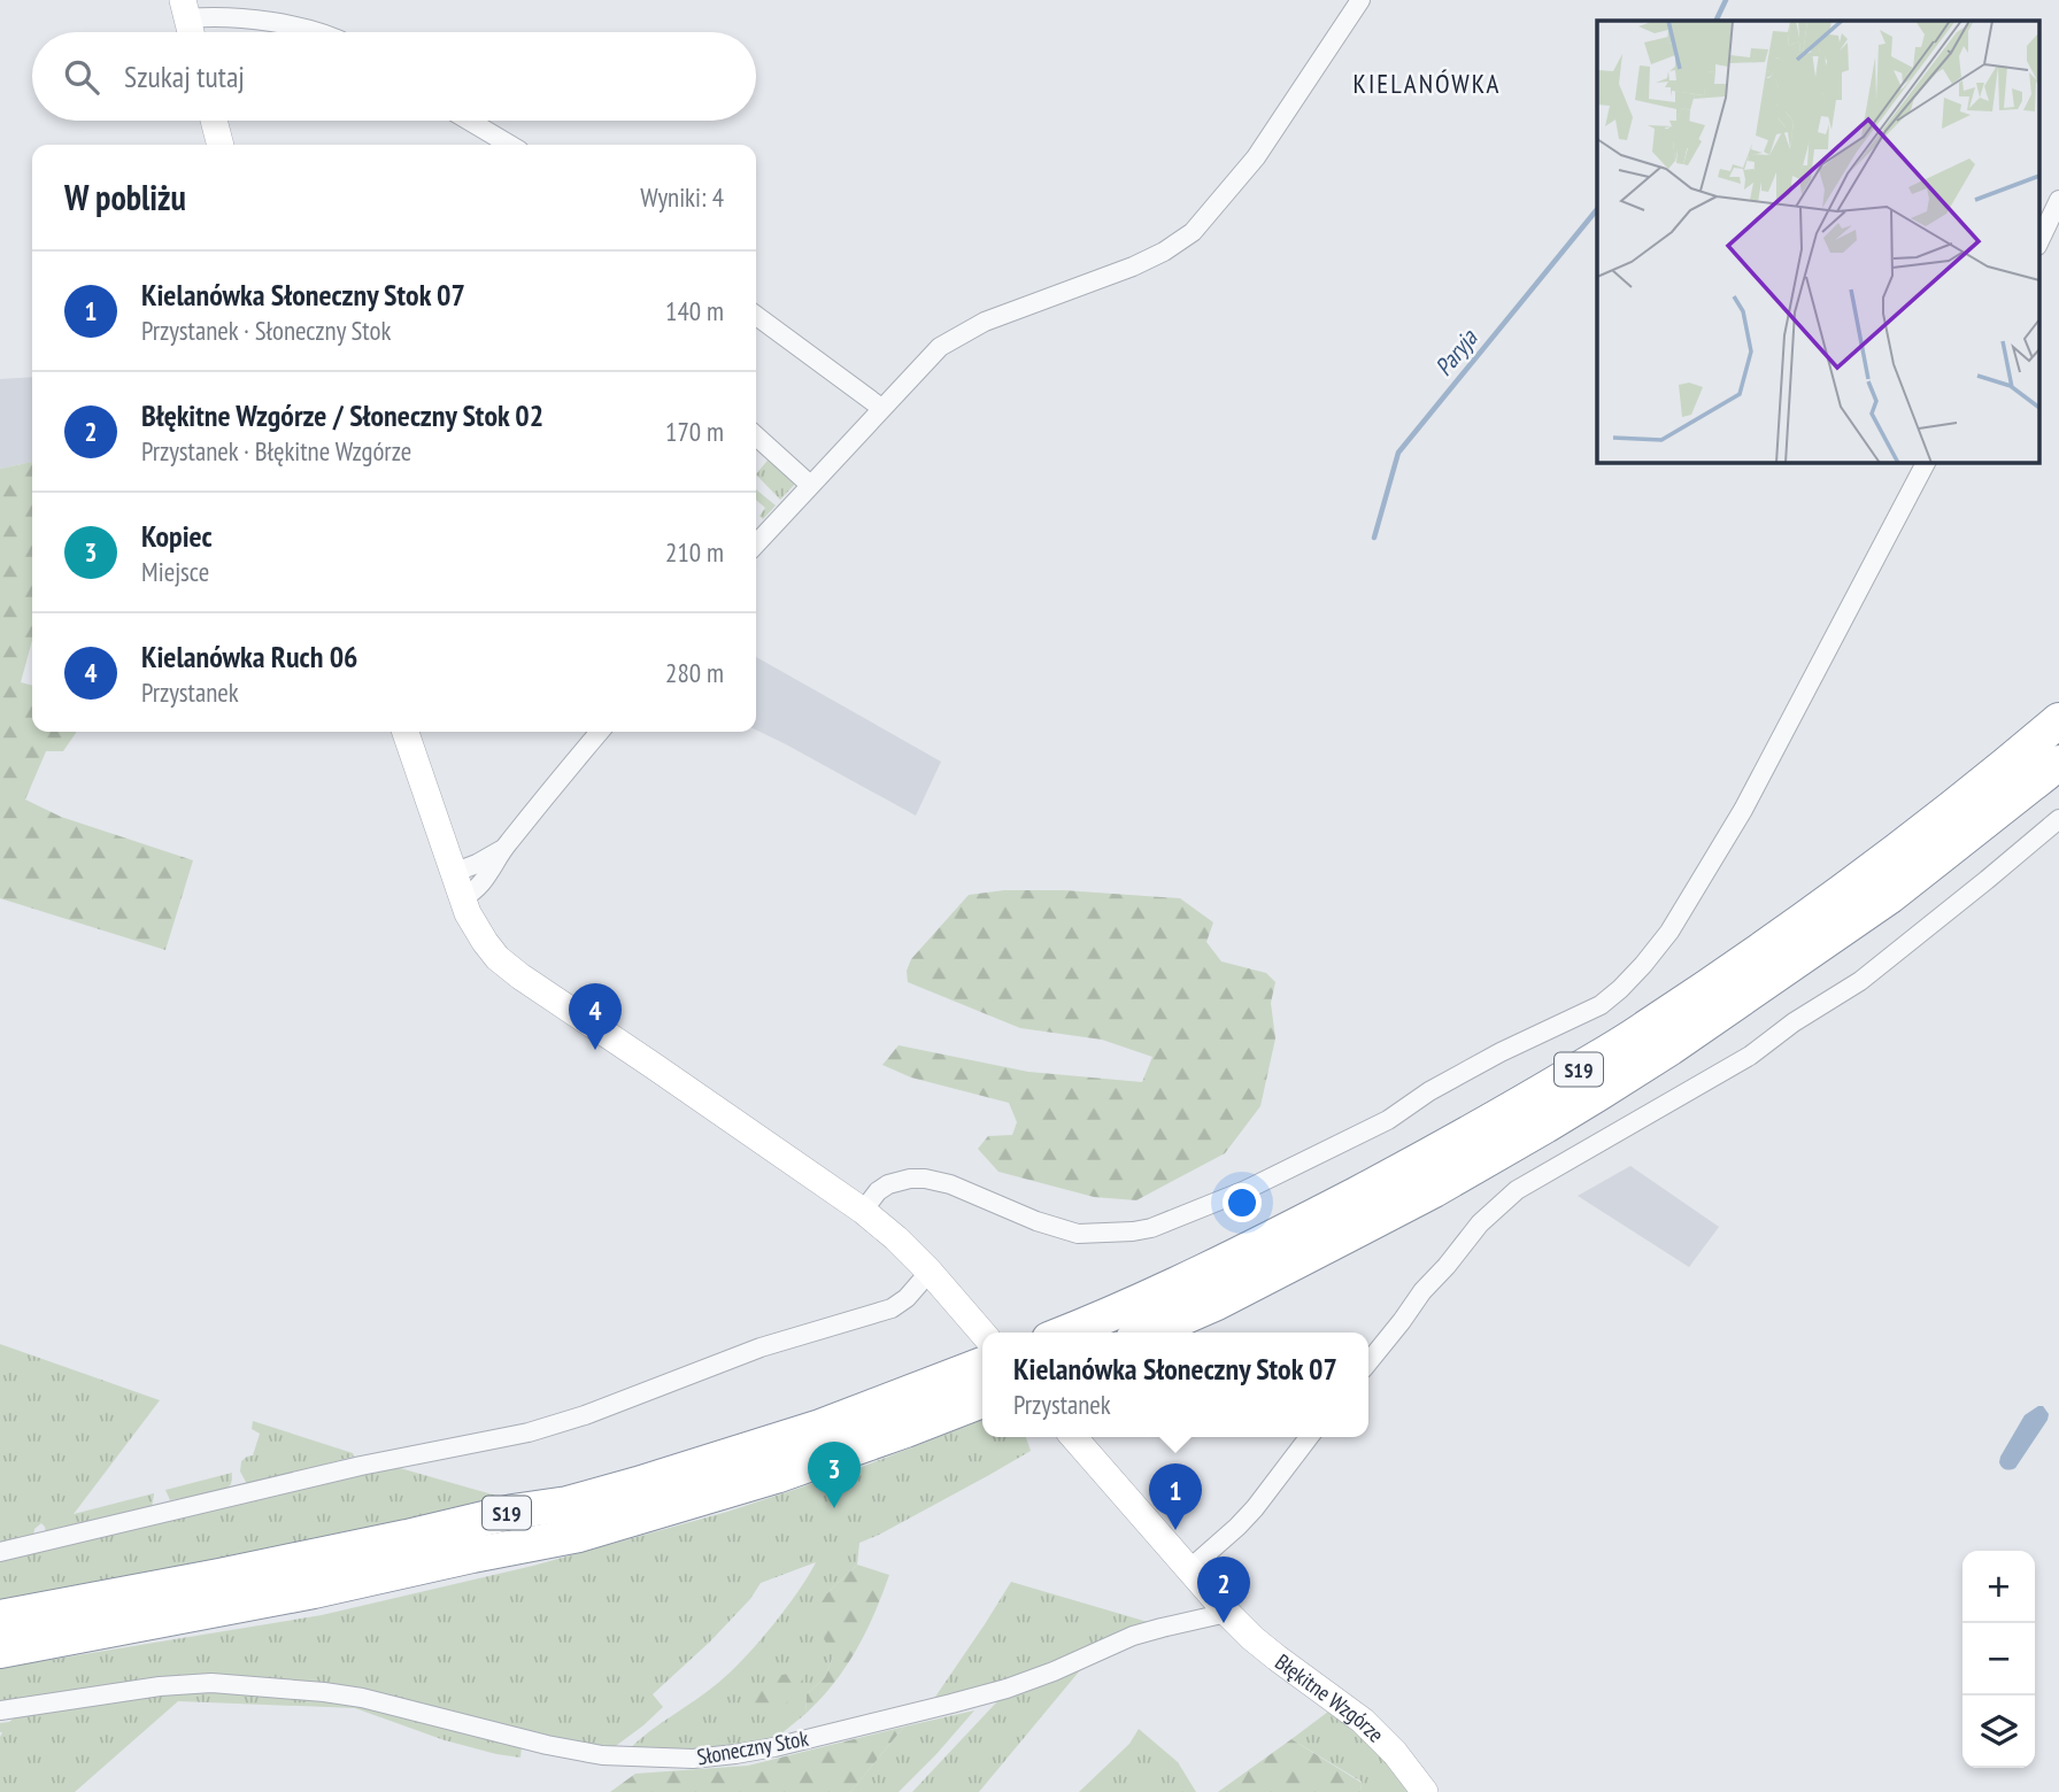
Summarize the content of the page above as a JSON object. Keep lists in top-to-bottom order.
{
  "streets": {
    "highway": ["S19"],
    "street": ["Błękitne Wzgórze", "Słoneczny Stok"]
  },
  "crossings": [
    ["Błękitne Wzgórze", "Słoneczny Stok"]
  ],
  "districts": ["KIELANÓWKA"],
  "water": ["Paryja"],
  "page": {
    "search": "Szukaj tutaj",
    "heading": ["W pobliżu", "Wyniki: 4"],
    "list": [
      {
        "mark": "1",
        "name": "Kielanówka Słoneczny Stok 07",
        "note": "Przystanek · Słoneczny Stok",
        "value": "140 m"
      },
      {
        "mark": "2",
        "name": "Błękitne Wzgórze / Słoneczny Stok 02",
        "note": "Przystanek · Błękitne Wzgórze",
        "value": "170 m"
      },
      {
        "mark": "3",
        "name": "Kopiec",
        "note": "Miejsce",
        "value": "210 m"
      },
      {
        "mark": "4",
        "name": "Kielanówka Ruch 06",
        "note": "Przystanek",
        "value": "280 m"
      }
    ],
    "pins": [
      "4",
      "3",
      "1",
      "2"
    ],
    "popup": ["Kielanówka Słoneczny Stok 07", "Przystanek"],
    "map_buttons": ["+", "−"]
  }
}
